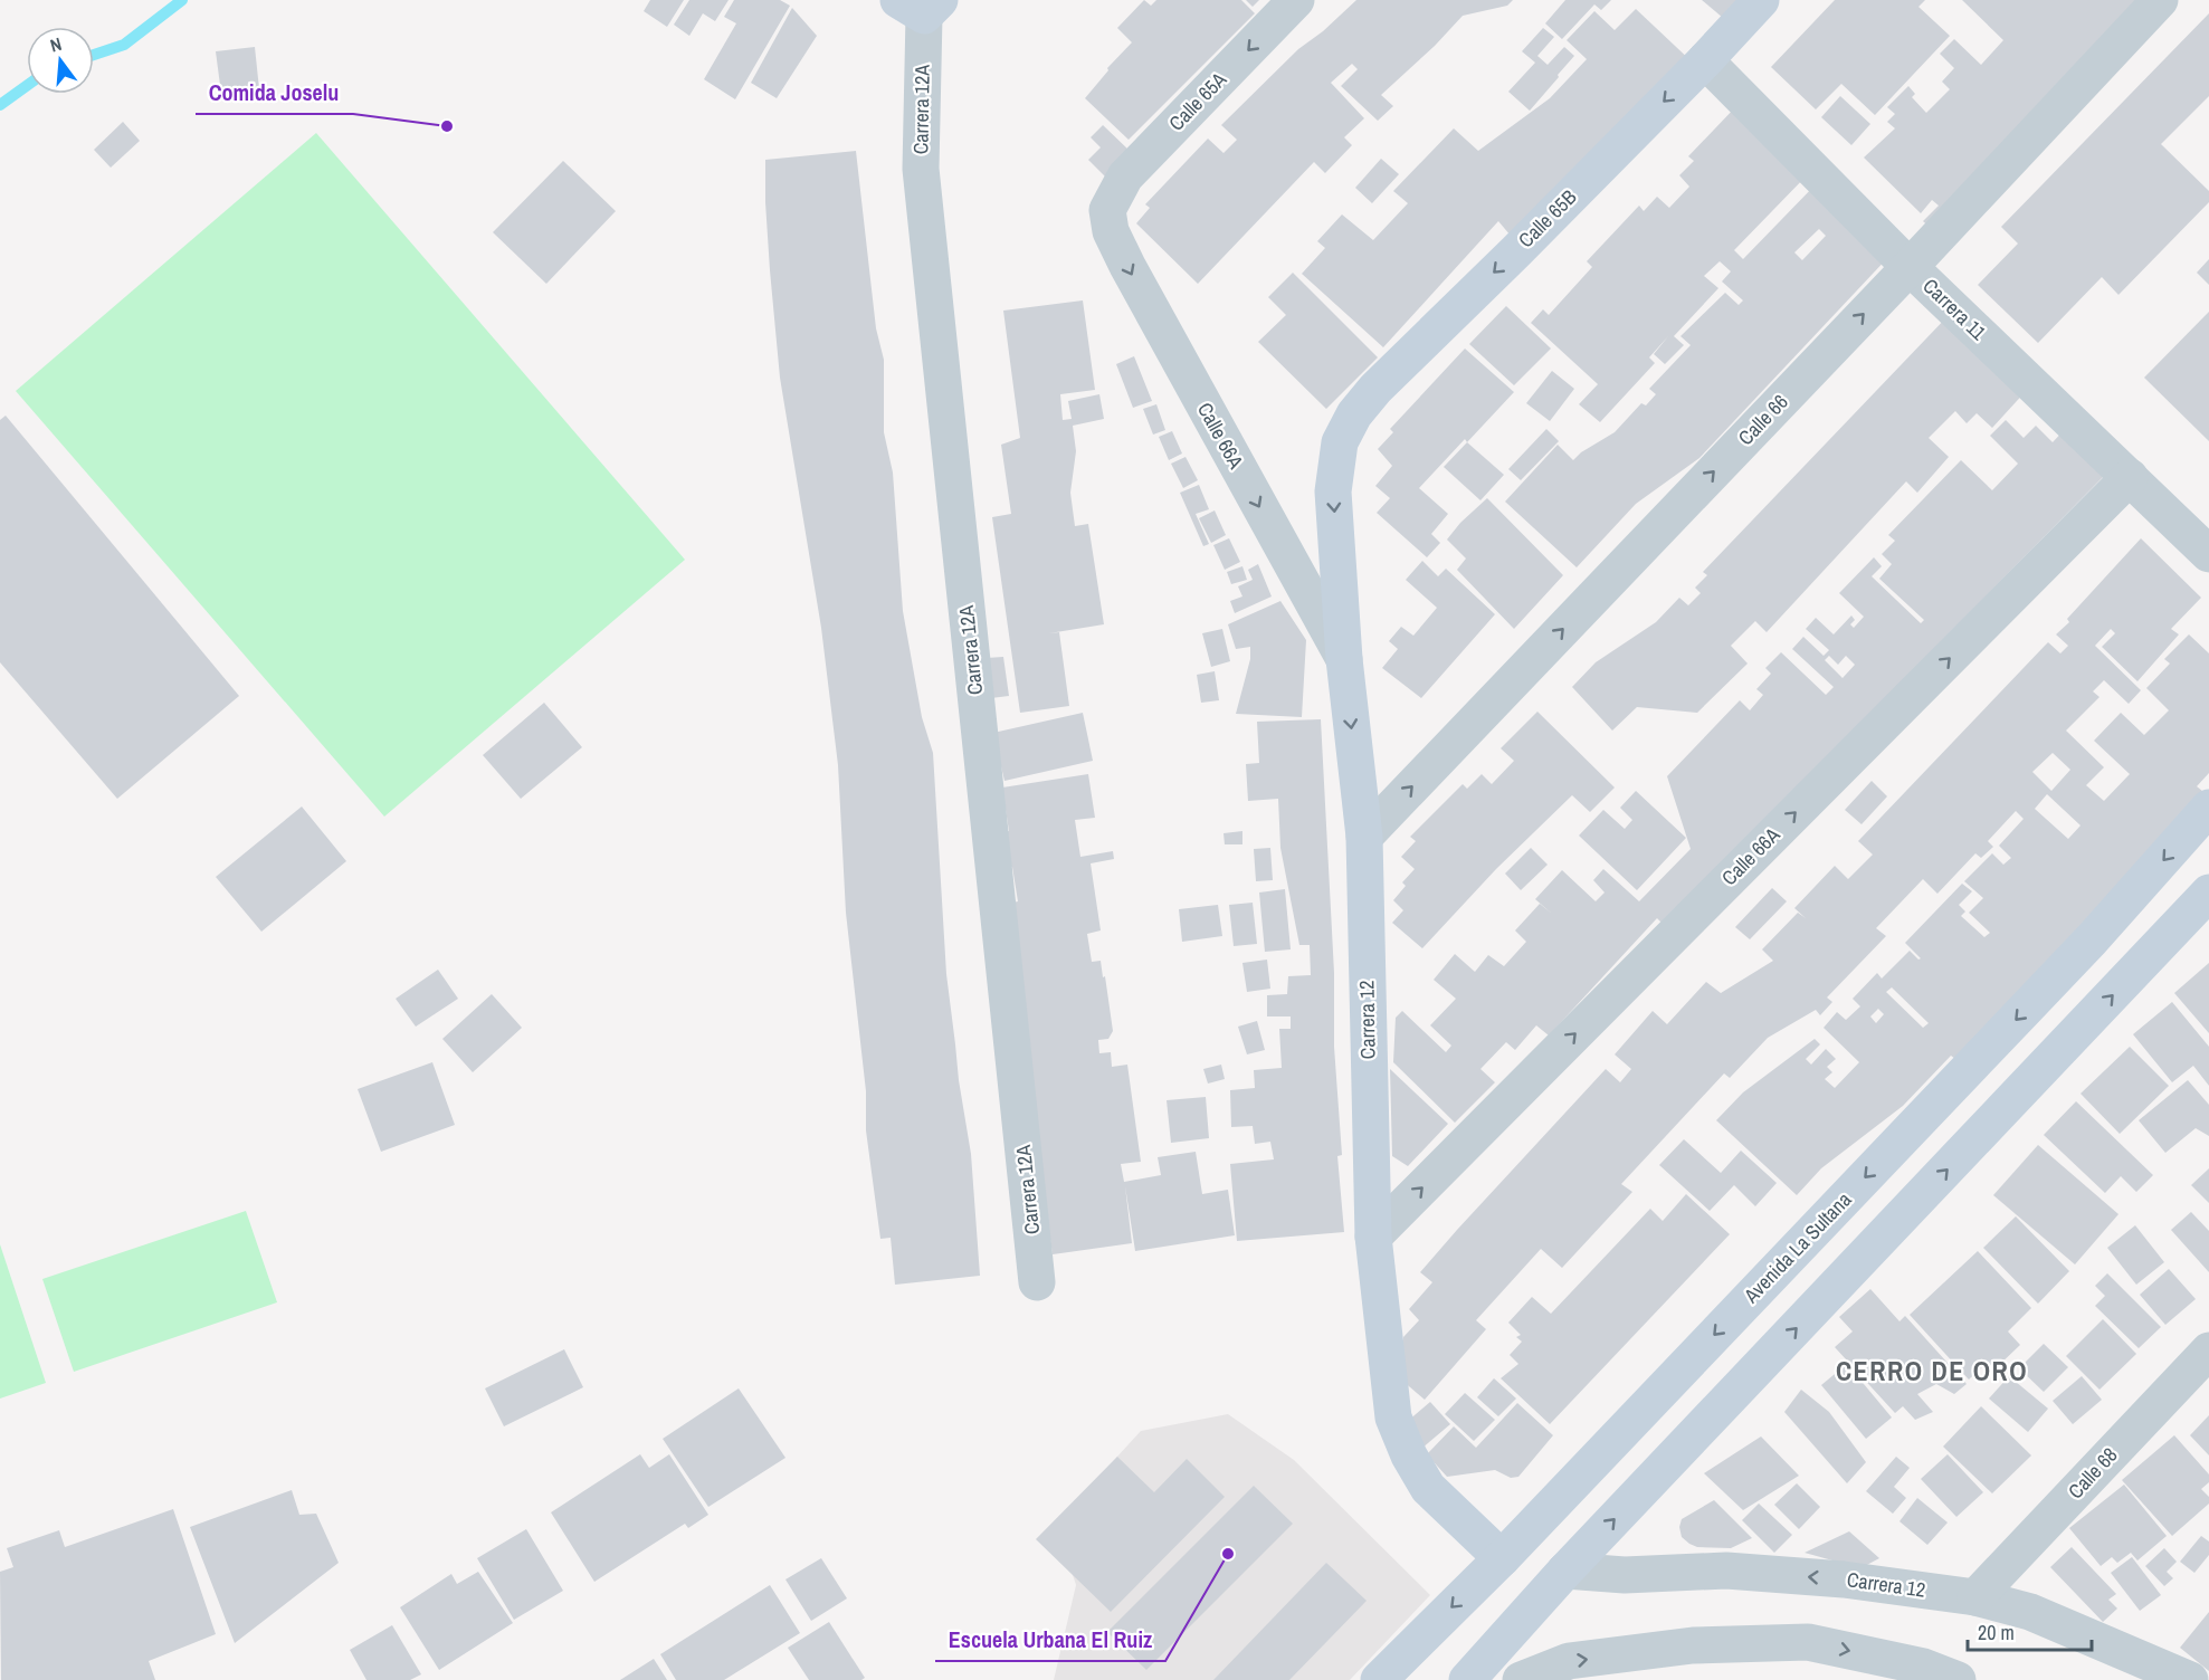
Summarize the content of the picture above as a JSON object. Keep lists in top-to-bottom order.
{
  "streets": {
    "street": [
      "Calle 65A",
      "Carrera 12A",
      "Calle 65B",
      "Carrera 11",
      "Calle 66",
      "Calle 66A",
      "Carrera 12",
      "Avenida La Sultana",
      "Calle 68"
    ]
  },
  "crossings": [
    ["Calle 65A", "Calle 66A"],
    ["Calle 65B", "Carrera 11"],
    ["Calle 65B", "Carrera 12"],
    ["Carrera 11", "Calle 66"],
    ["Carrera 11", "Calle 66A"],
    ["Calle 66", "Carrera 12"],
    ["Calle 66A", "Carrera 12"],
    ["Carrera 12", "Avenida La Sultana"],
    ["Carrera 12", "Calle 68"]
  ],
  "one_way": ["Calle 65A", "Calle 65B", "Calle 66"],
  "districts": ["CERRO DE ORO"],
  "places": ["Comida Joselu", "Escuela Urbana El Ruiz"],
  "scale_bar": "20 m",
  "north": "top"
}
